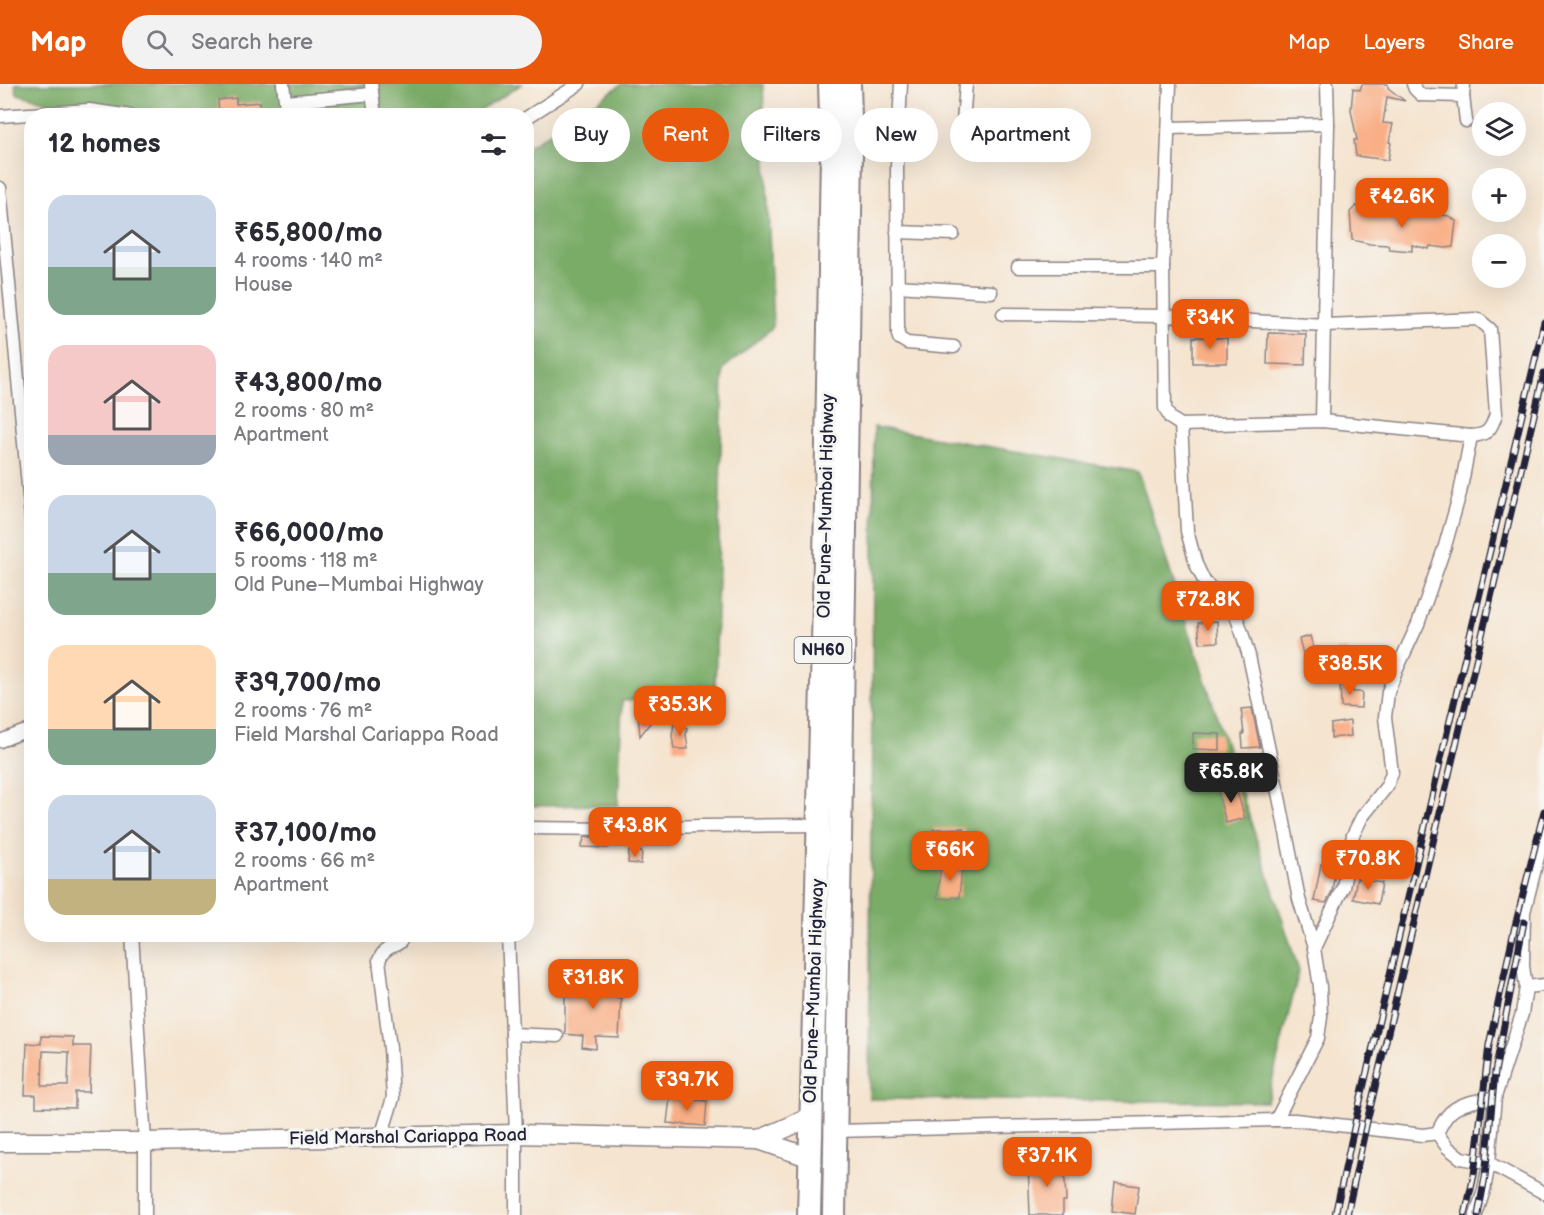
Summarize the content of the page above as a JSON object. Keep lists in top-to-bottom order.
{
  "streets": {
    "highway": ["Old Pune–Mumbai Highway", "NH60"],
    "street": ["Field Marshal Cariappa Road"]
  },
  "crossings": [
    ["Old Pune–Mumbai Highway", "Field Marshal Cariappa Road"]
  ],
  "page": {
    "header": "Map",
    "search": "Search here",
    "nav": ["Map", "Layers", "Share"],
    "map_buttons": ["+", "−"],
    "chip": [
      "Buy",
      "Rent",
      "Filters",
      "New",
      "Apartment"
    ],
    "heading": "12 homes",
    "price": [
      "₹42.6K",
      "₹34K",
      "₹72.8K",
      "₹38.5K",
      "₹35.3K",
      "₹65.8K",
      "₹43.8K",
      "₹66K",
      "₹70.8K",
      "₹31.8K",
      "₹39.7K",
      "₹37.1K"
    ],
    "list": [
      {
        "name": "₹65,800/mo",
        "note": "4 rooms · 140 m² · House"
      },
      {
        "name": "₹43,800/mo",
        "note": "2 rooms · 80 m² · Apartment"
      },
      {
        "name": "₹66,000/mo",
        "note": "5 rooms · 118 m² · Old Pune–Mumbai Highway"
      },
      {
        "name": "₹39,700/mo",
        "note": "2 rooms · 76 m² · Field Marshal Cariappa Road"
      },
      {
        "name": "₹37,100/mo",
        "note": "2 rooms · 66 m² · Apartment"
      }
    ]
  }
}
